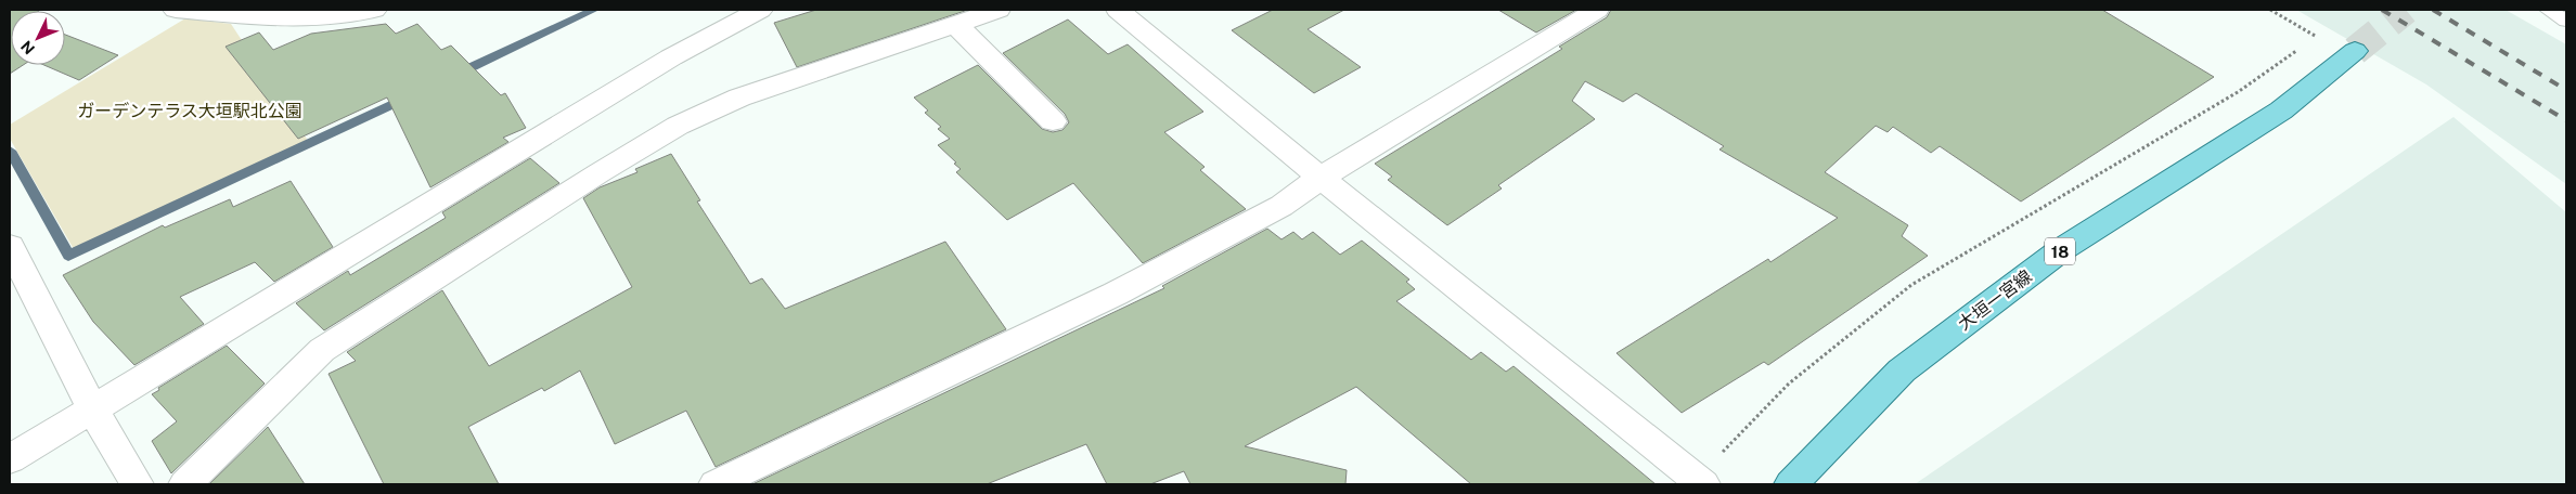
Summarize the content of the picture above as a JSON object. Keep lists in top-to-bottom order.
{
  "streets": {
    "main road": ["18", "大垣一宮線"]
  },
  "parks": ["ガーデンテラス大垣駅北公園"],
  "north": "bottom left"
}
